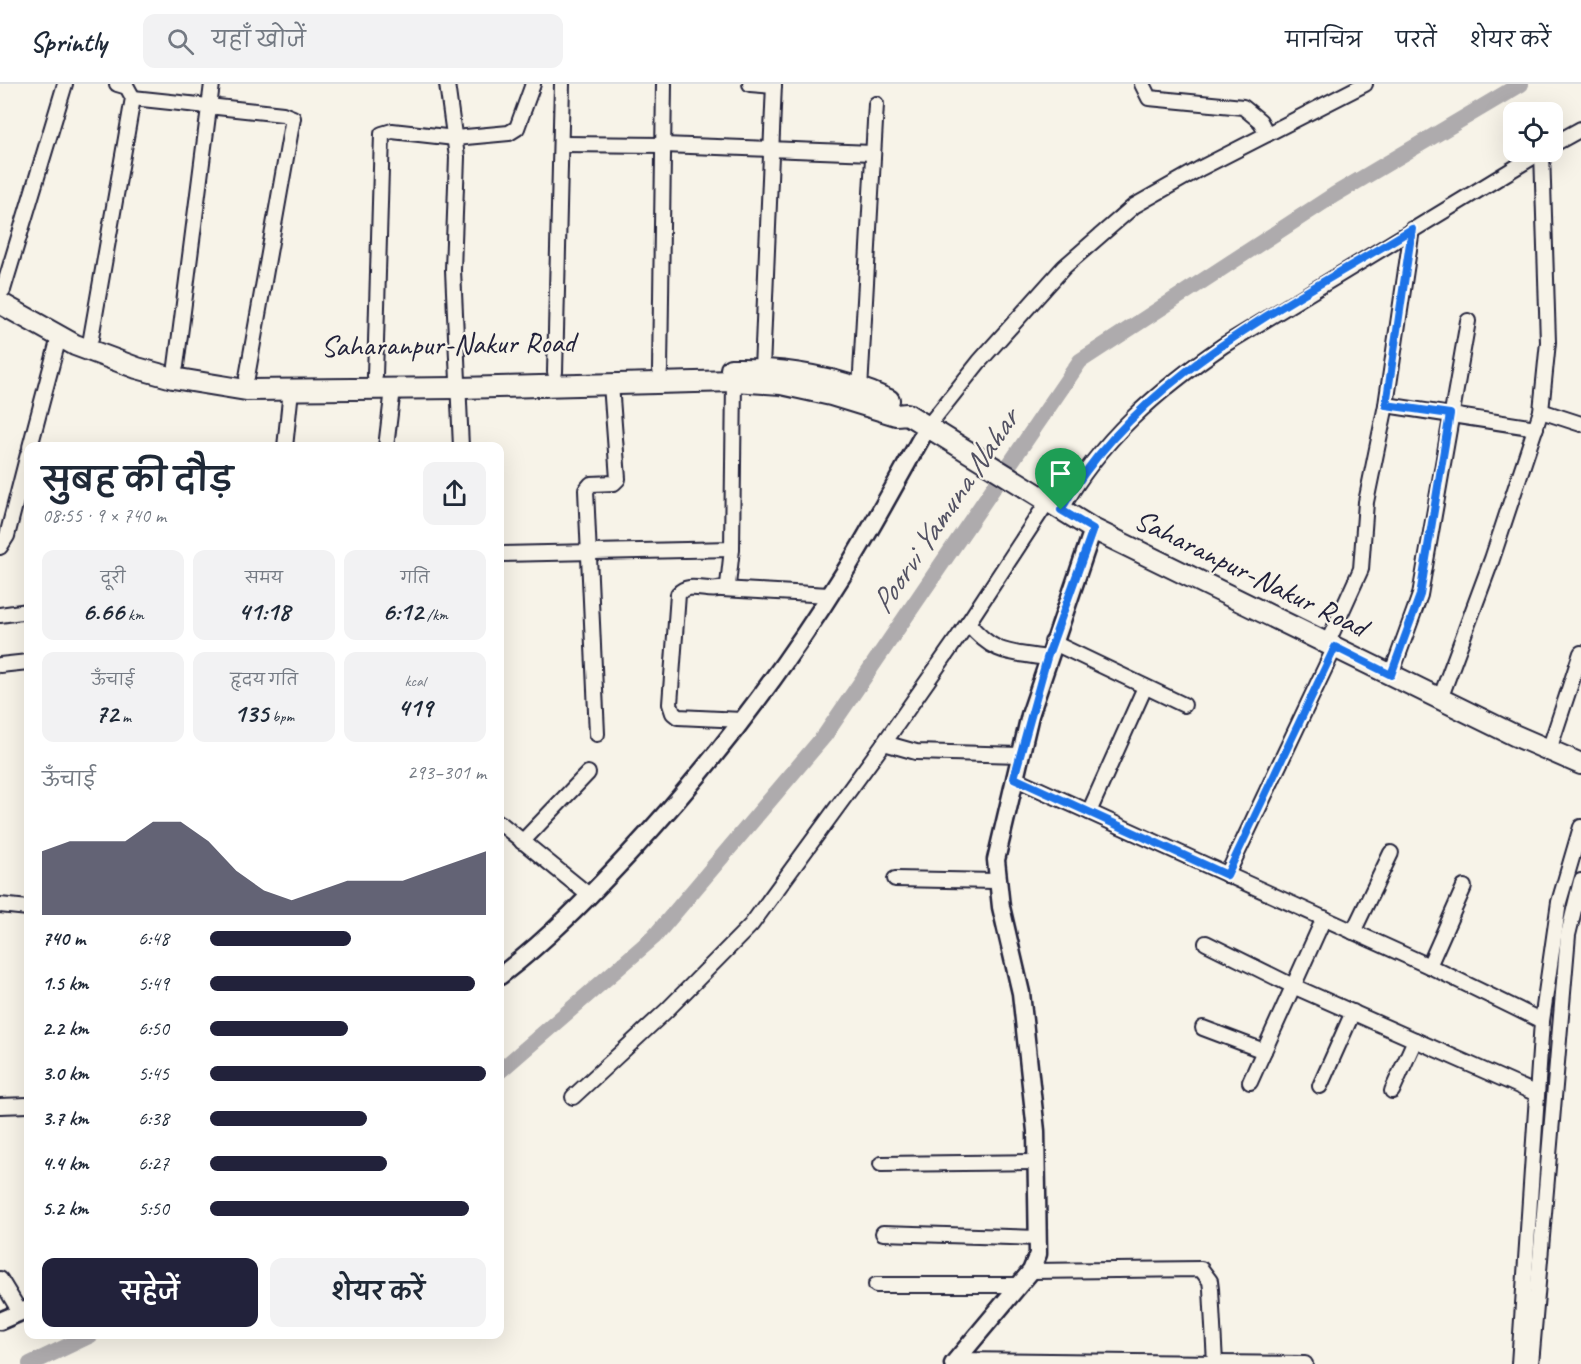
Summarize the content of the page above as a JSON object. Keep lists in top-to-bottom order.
{
  "streets": {
    "main road": ["Saharanpur-Nakur Road"]
  },
  "water": ["Poorvi Yamuna Nahar"],
  "page": {
    "header": "Sprintly",
    "search": "यहाँ खोजें",
    "nav": ["मानचित्र", "परतें", "शेयर करें"],
    "heading": ["सुबह की दौड़", "08:55 · 9 × 740 m"],
    "stats": [
      ["दूरी", "6.66 km"],
      ["समय", "41:18"],
      ["गति", "6:12 /km"],
      ["ऊँचाई", "72 m"],
      ["हृदय गति", "135 bpm"],
      ["kcal", "419"]
    ],
    "chart": ["ऊँचाई", "293–301 m"],
    "list": [
      {
        "name": "740 m",
        "note": "6:48"
      },
      {
        "name": "1.5 km",
        "note": "5:49"
      },
      {
        "name": "2.2 km",
        "note": "6:50"
      },
      {
        "name": "3.0 km",
        "note": "5:45"
      },
      {
        "name": "3.7 km",
        "note": "6:38"
      },
      {
        "name": "4.4 km",
        "note": "6:27"
      },
      {
        "name": "5.2 km",
        "note": "5:50"
      }
    ],
    "buttons": ["सहेजें", "शेयर करें"]
  }
}
